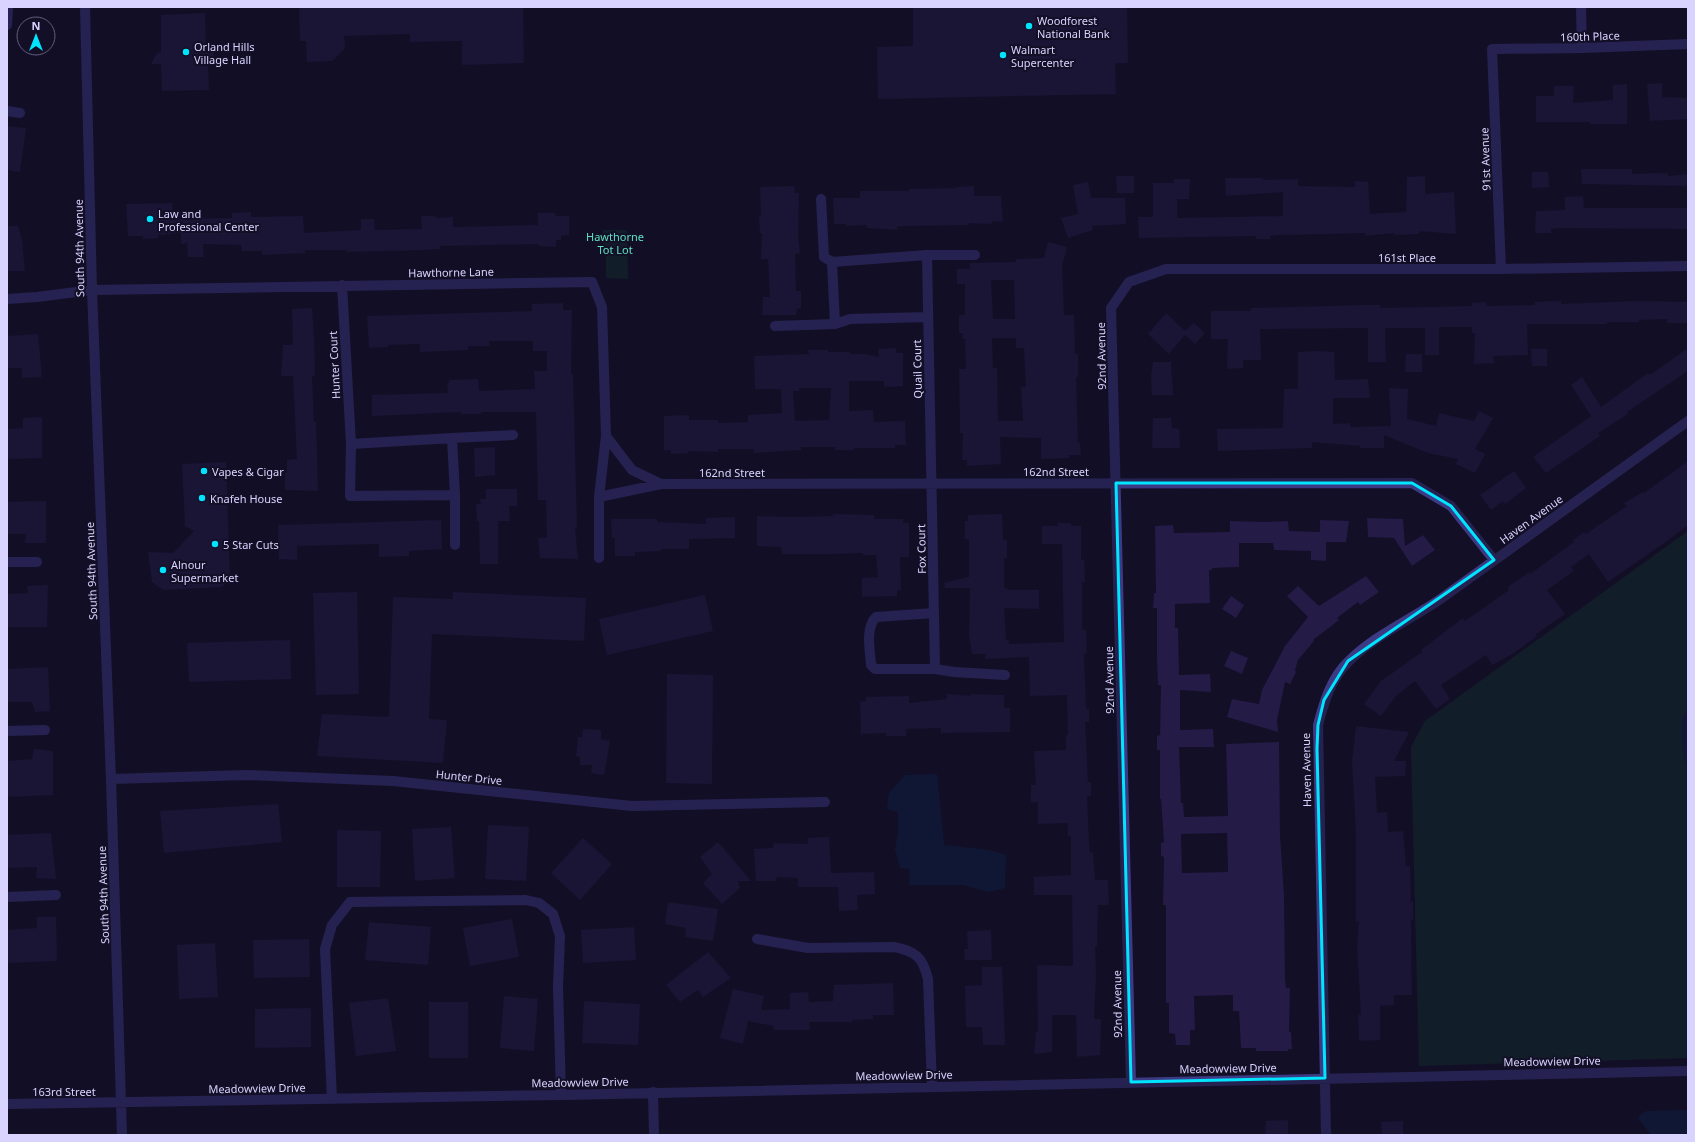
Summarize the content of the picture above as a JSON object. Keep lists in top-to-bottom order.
{
  "streets": {
    "street": [
      "160th Place",
      "91st Avenue",
      "South 94th Avenue",
      "161st Place",
      "Hawthorne Lane",
      "92nd Avenue",
      "Hunter Court",
      "Quail Court",
      "162nd Street",
      "Haven Avenue",
      "Fox Court",
      "Hunter Drive",
      "Meadowview Drive",
      "163rd Street"
    ]
  },
  "crossings": [
    ["160th Place", "91st Avenue"],
    ["91st Avenue", "161st Place"],
    ["South 94th Avenue", "Hawthorne Lane"],
    ["South 94th Avenue", "Hunter Drive"],
    ["South 94th Avenue", "Meadowview Drive"],
    ["South 94th Avenue", "163rd Street"],
    ["161st Place", "92nd Avenue"],
    ["Hawthorne Lane", "Hunter Court"],
    ["Hawthorne Lane", "162nd Street"],
    ["92nd Avenue", "162nd Street"],
    ["92nd Avenue", "Meadowview Drive"],
    ["Quail Court", "162nd Street"],
    ["Quail Court", "Fox Court"],
    ["162nd Street", "Haven Avenue"],
    ["162nd Street", "Fox Court"],
    ["Haven Avenue", "Meadowview Drive"],
    ["Meadowview Drive", "163rd Street"]
  ],
  "parks": ["Hawthorne Tot Lot"],
  "places": [
    "Woodforest National Bank",
    "Orland Hills Village Hall",
    "Walmart Supercenter",
    "Law and Professional Center",
    "Vapes & Cigar",
    "Knafeh House",
    "5 Star Cuts",
    "Alnour Supermarket"
  ],
  "north": "top"
}
